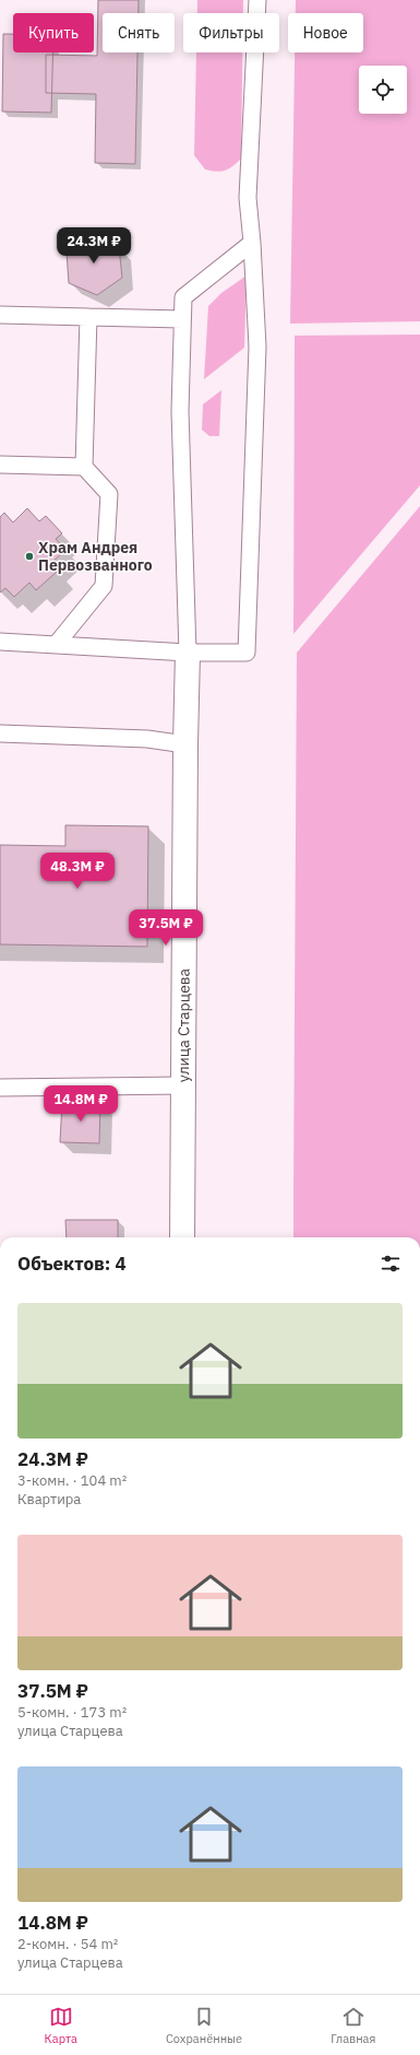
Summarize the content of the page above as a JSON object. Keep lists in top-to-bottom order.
{
  "streets": {
    "street": ["улица Старцева"]
  },
  "places": ["Храм Андрея Первозванного"],
  "page": {
    "chip": [
      "Купить",
      "Снять",
      "Фильтры",
      "Новое"
    ],
    "price": [
      "24.3M ₽",
      "48.3M ₽",
      "37.5M ₽",
      "14.8M ₽"
    ],
    "heading": "Объектов: 4",
    "list": [
      {
        "name": "24.3M ₽",
        "note": "3-комн. · 104 m² · Квартира"
      },
      {
        "name": "37.5M ₽",
        "note": "5-комн. · 173 m² · улица Старцева"
      },
      {
        "name": "14.8M ₽",
        "note": "2-комн. · 54 m² · улица Старцева"
      }
    ],
    "tabs": ["Карта", "Сохранённые", "Главная"]
  }
}
